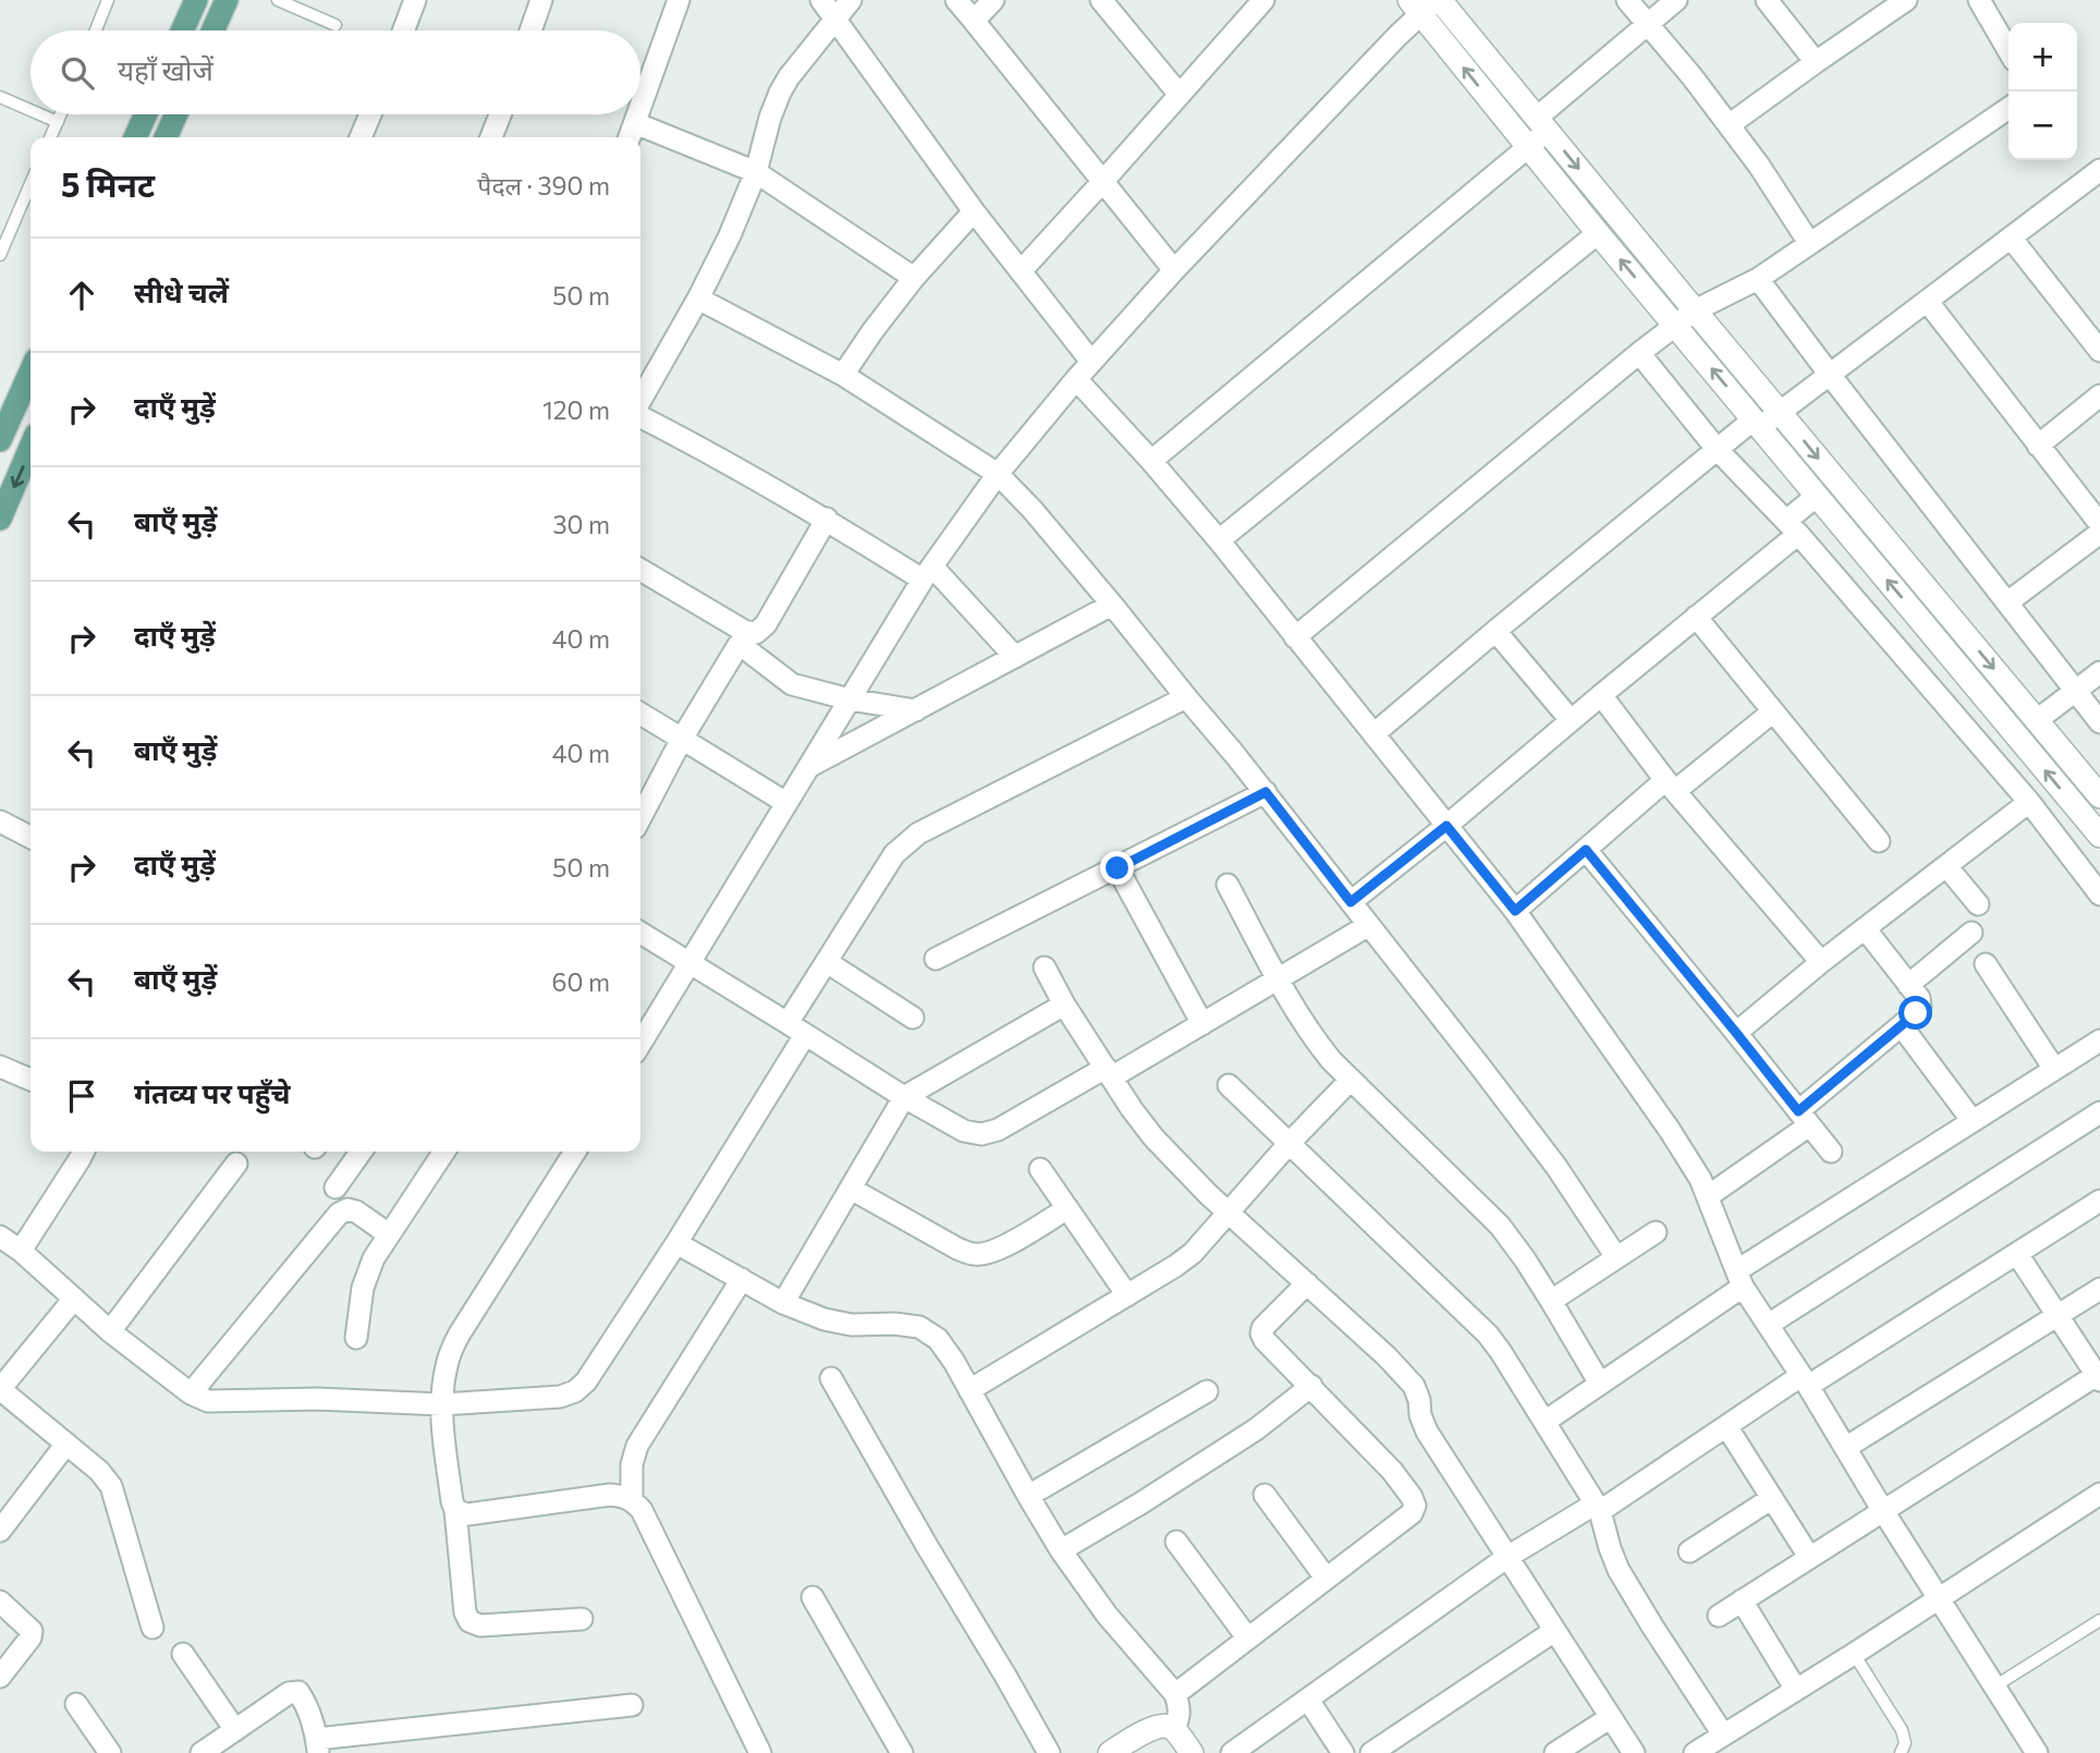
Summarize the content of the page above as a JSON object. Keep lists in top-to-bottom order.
{
  "page": {
    "map_buttons": ["+", "−"],
    "search": "यहाँ खोजें",
    "heading": ["5 मिनट", "पैदल · 390 m"],
    "list": [
      ["सीधे चलें", "50 m"],
      ["दाएँ मुड़ें", "120 m"],
      ["बाएँ मुड़ें", "30 m"],
      ["दाएँ मुड़ें", "40 m"],
      ["बाएँ मुड़ें", "40 m"],
      ["दाएँ मुड़ें", "50 m"],
      ["बाएँ मुड़ें", "60 m"],
      "गंतव्य पर पहुँचे"
    ]
  }
}
